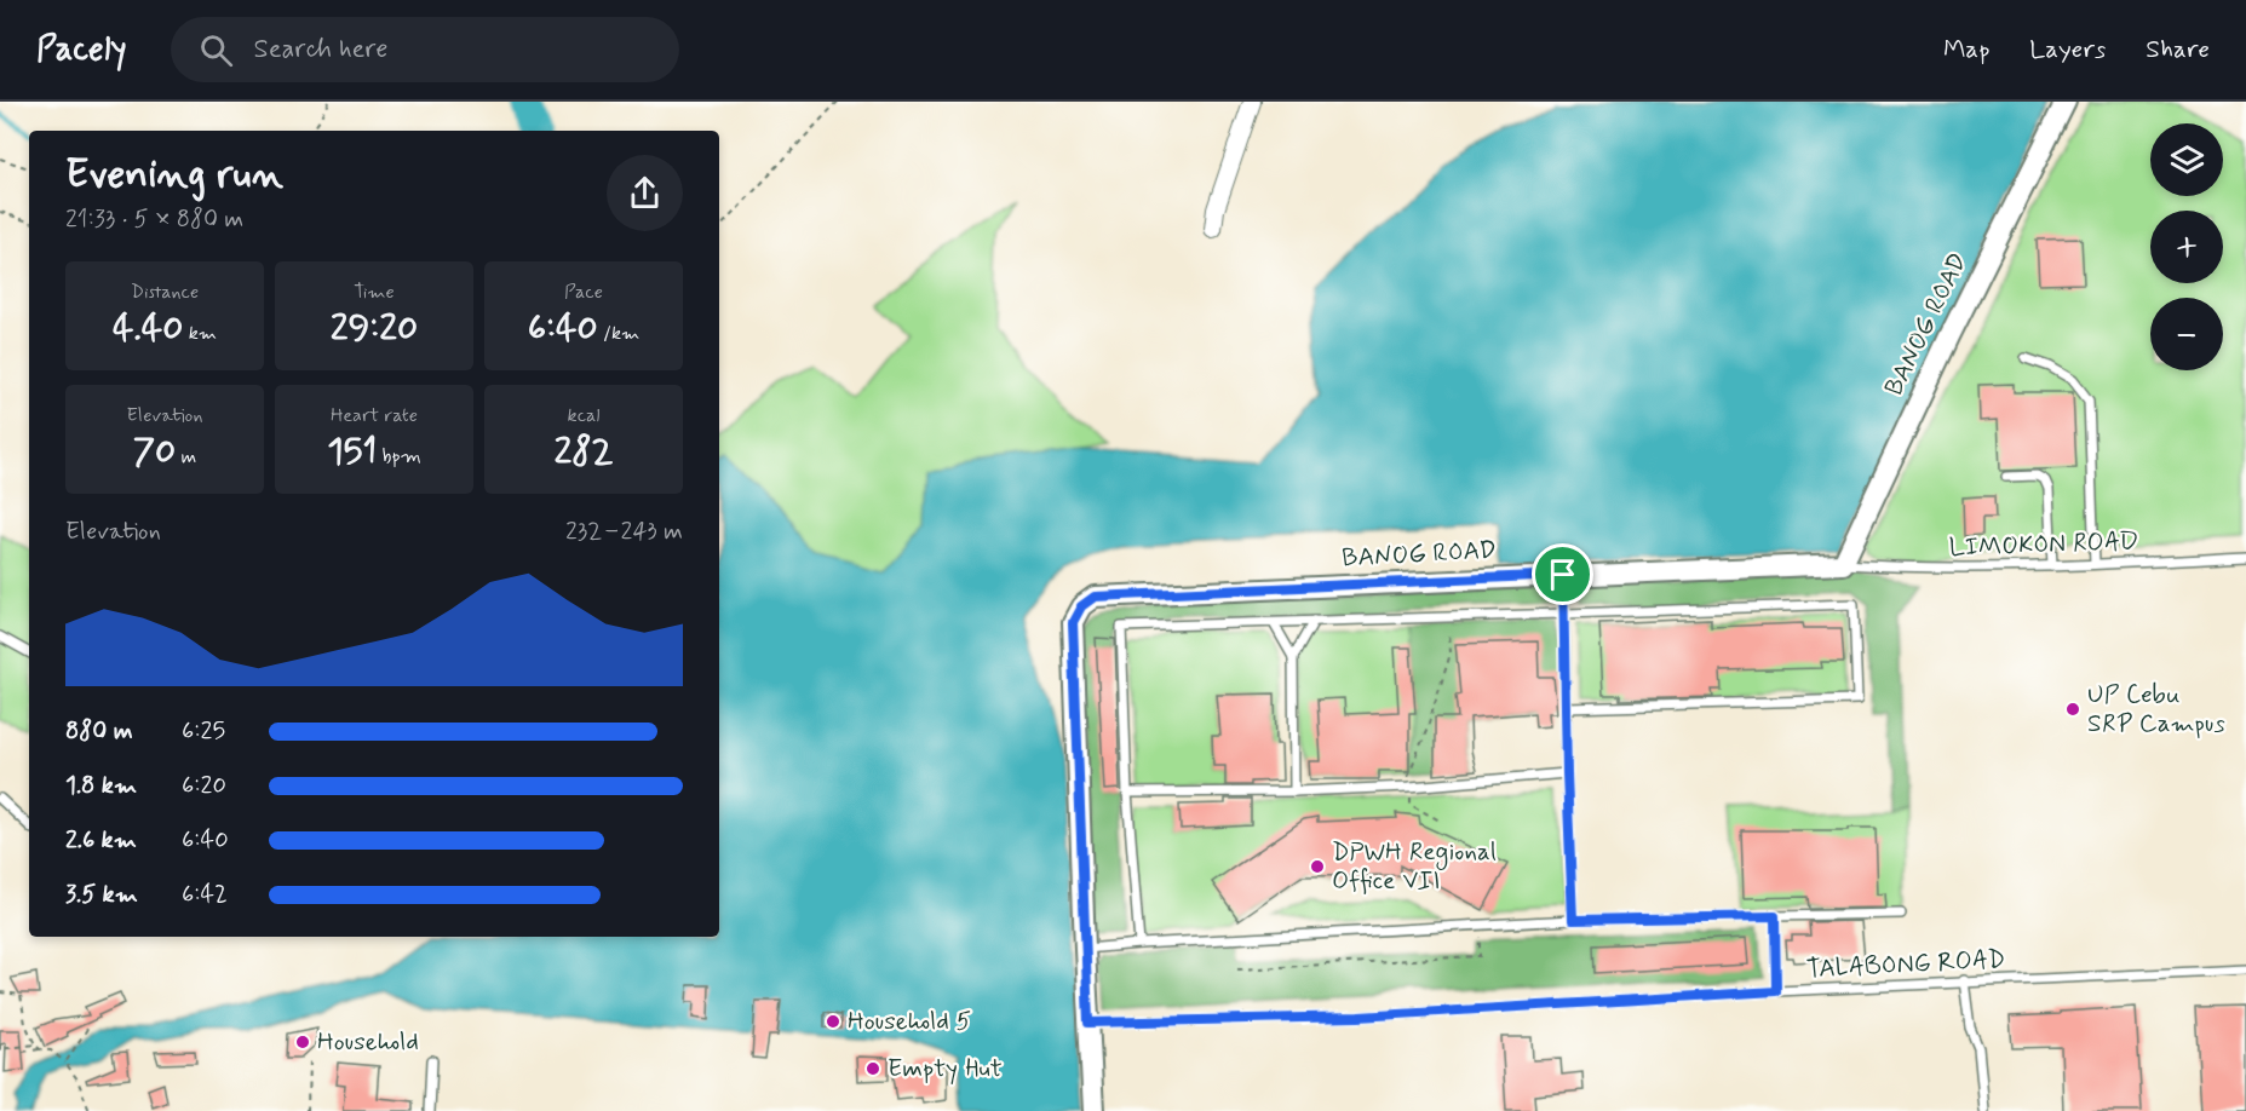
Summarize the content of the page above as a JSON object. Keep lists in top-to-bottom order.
{
  "streets": {
    "street": ["BANOG ROAD"],
    "lane": ["LIMOKON ROAD", "TALABONG ROAD"]
  },
  "crossings": [
    ["BANOG ROAD", "LIMOKON ROAD"],
    ["BANOG ROAD", "TALABONG ROAD"]
  ],
  "places": [
    "UP Cebu SRP Campus",
    "DPWH Regional Office VII",
    "Household 5",
    "Household",
    "Empty Hut"
  ],
  "page": {
    "header": "Pacely",
    "search": "Search here",
    "nav": ["Map", "Layers", "Share"],
    "map_buttons": ["+", "−"],
    "heading": ["Evening run", "21:33 · 5 × 880 m"],
    "stats": [
      ["Distance", "4.40 km"],
      ["Time", "29:20"],
      ["Pace", "6:40 /km"],
      ["Elevation", "70 m"],
      ["Heart rate", "151 bpm"],
      ["kcal", "282"]
    ],
    "chart": ["Elevation", "232–243 m"],
    "list": [
      {
        "name": "880 m",
        "note": "6:25"
      },
      {
        "name": "1.8 km",
        "note": "6:20"
      },
      {
        "name": "2.6 km",
        "note": "6:40"
      },
      {
        "name": "3.5 km",
        "note": "6:42"
      }
    ]
  }
}
